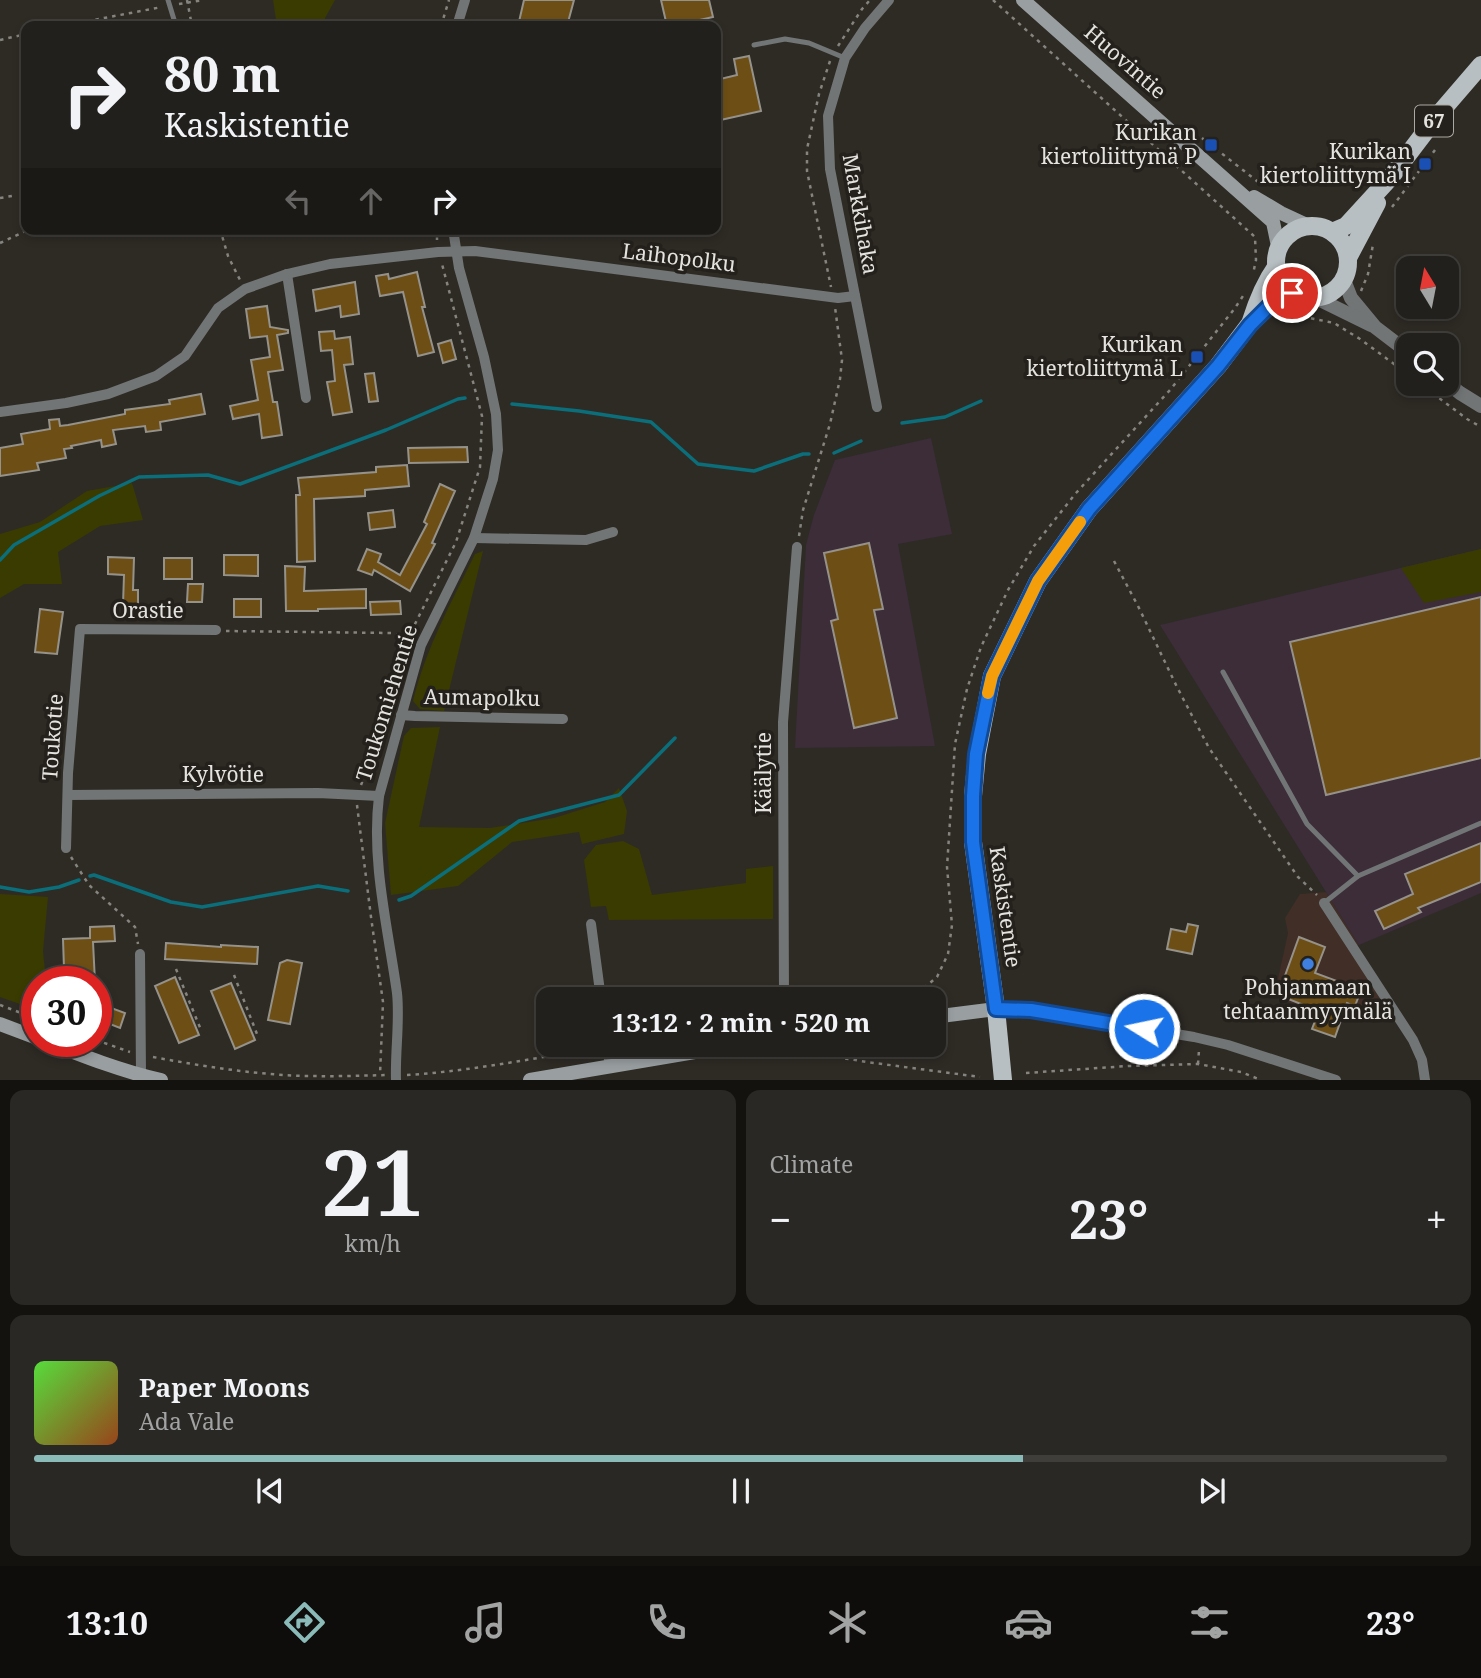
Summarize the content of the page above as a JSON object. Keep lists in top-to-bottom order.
{
  "streets": {
    "main road": ["Huovintie", "67", "Kaskistentie"],
    "street": [
      "Markkihaka",
      "Laihopolku",
      "Orastie",
      "Aumapolku",
      "Toukomiehentie",
      "Toukotie",
      "Käälytie",
      "Kylvötie"
    ]
  },
  "crossings": [
    ["Huovintie", "67"],
    ["Huovintie", "Kaskistentie"],
    ["67", "Kaskistentie"],
    ["Markkihaka", "Laihopolku"],
    ["Laihopolku", "Toukomiehentie"],
    ["Orastie", "Toukotie"],
    ["Aumapolku", "Toukomiehentie"],
    ["Toukomiehentie", "Kylvötie"],
    ["Toukotie", "Kylvötie"]
  ],
  "places": {
    "transit": ["Kurikan kiertoliittymä P", "Kurikan kiertoliittymä I", "Kurikan kiertoliittymä L"],
    "other": ["Pohjanmaan tehtaanmyymälä"]
  },
  "north": "top",
  "page": {
    "turn": ["80 m", "Kaskistentie"],
    "limit": "30",
    "trip": "13:12 · 2 min · 520 m",
    "tile": [
      ["21", "km/h"],
      "Climate"
    ],
    "heat": ["−", "23°", "+"],
    "song": ["Paper Moons", "Ada Vale"],
    "tabs": ["13:10", "23°"]
  }
}
